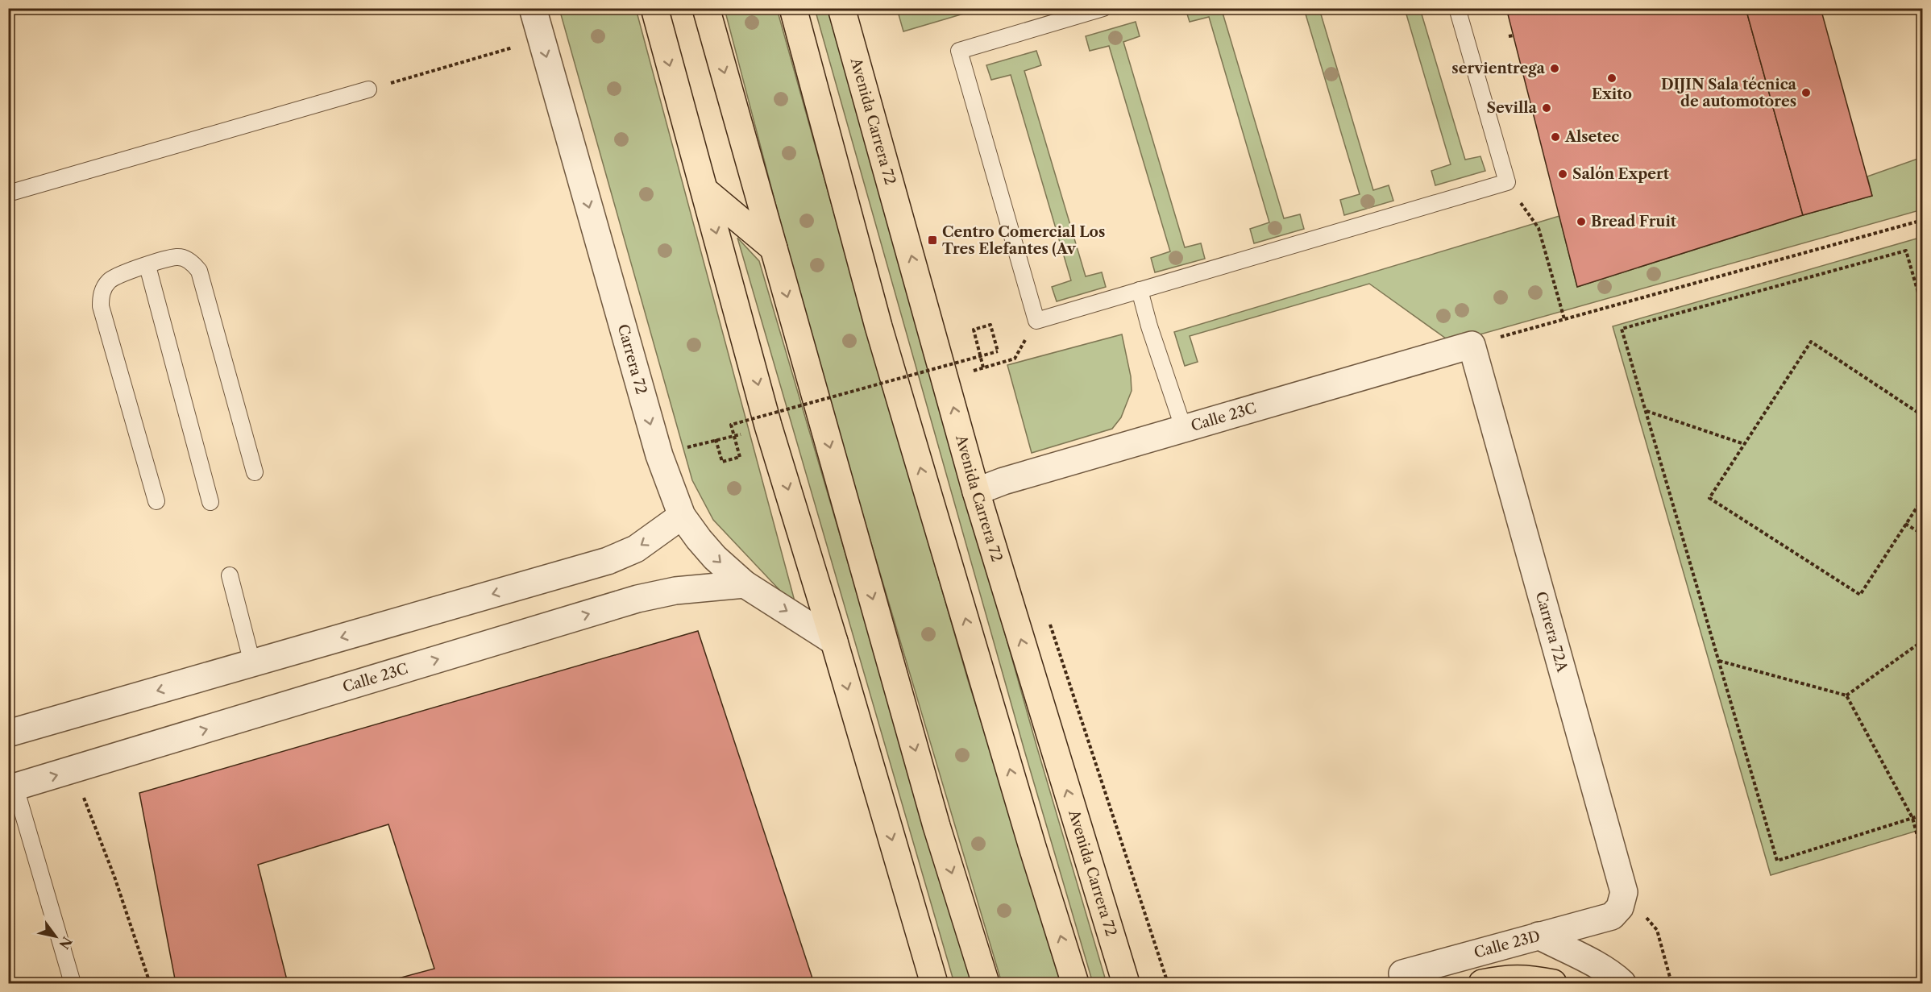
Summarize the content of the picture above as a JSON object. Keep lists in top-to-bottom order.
{
  "streets": {
    "highway": ["Avenida Carrera 72"],
    "street": [
      "Carrera 72",
      "Calle 23C",
      "Carrera 72A",
      "Calle 23D"
    ]
  },
  "crossings": [
    ["Avenida Carrera 72", "Calle 23C"],
    ["Carrera 72", "Calle 23C"],
    ["Calle 23C", "Carrera 72A"],
    ["Carrera 72A", "Calle 23D"]
  ],
  "one_way": ["Carrera 72"],
  "places": {
    "other": [
      "servientrega",
      "Exito",
      "DIJIN Sala técnica de automotores",
      "Sevilla",
      "Alsetec",
      "Salón Expert",
      "Bread Fruit"
    ],
    "transit": ["Centro Comercial Los Tres Elefantes (Av"]
  },
  "north": "bottom right"
}
